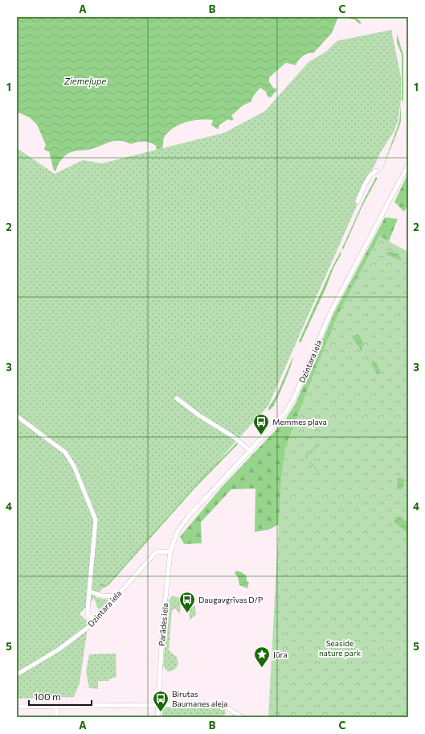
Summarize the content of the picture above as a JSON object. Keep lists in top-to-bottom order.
{
  "streets": {
    "street": ["Dzintara iela", "Parādes iela"]
  },
  "crossings": [
    ["Dzintara iela", "Parādes iela"]
  ],
  "water": ["Ziemeļupe"],
  "parks": ["Seaside nature park"],
  "places": {
    "bus stop": ["Memmes pļava", "Daugavgrīvas D/P", "Birutas Baumanes aleja"],
    "place": ["Jūra"]
  },
  "scale_bar": "100 m",
  "grid": {
    "columns": ["A", "B", "C"],
    "rows": [
      "1",
      "2",
      "3",
      "4",
      "5"
    ]
  }
}
